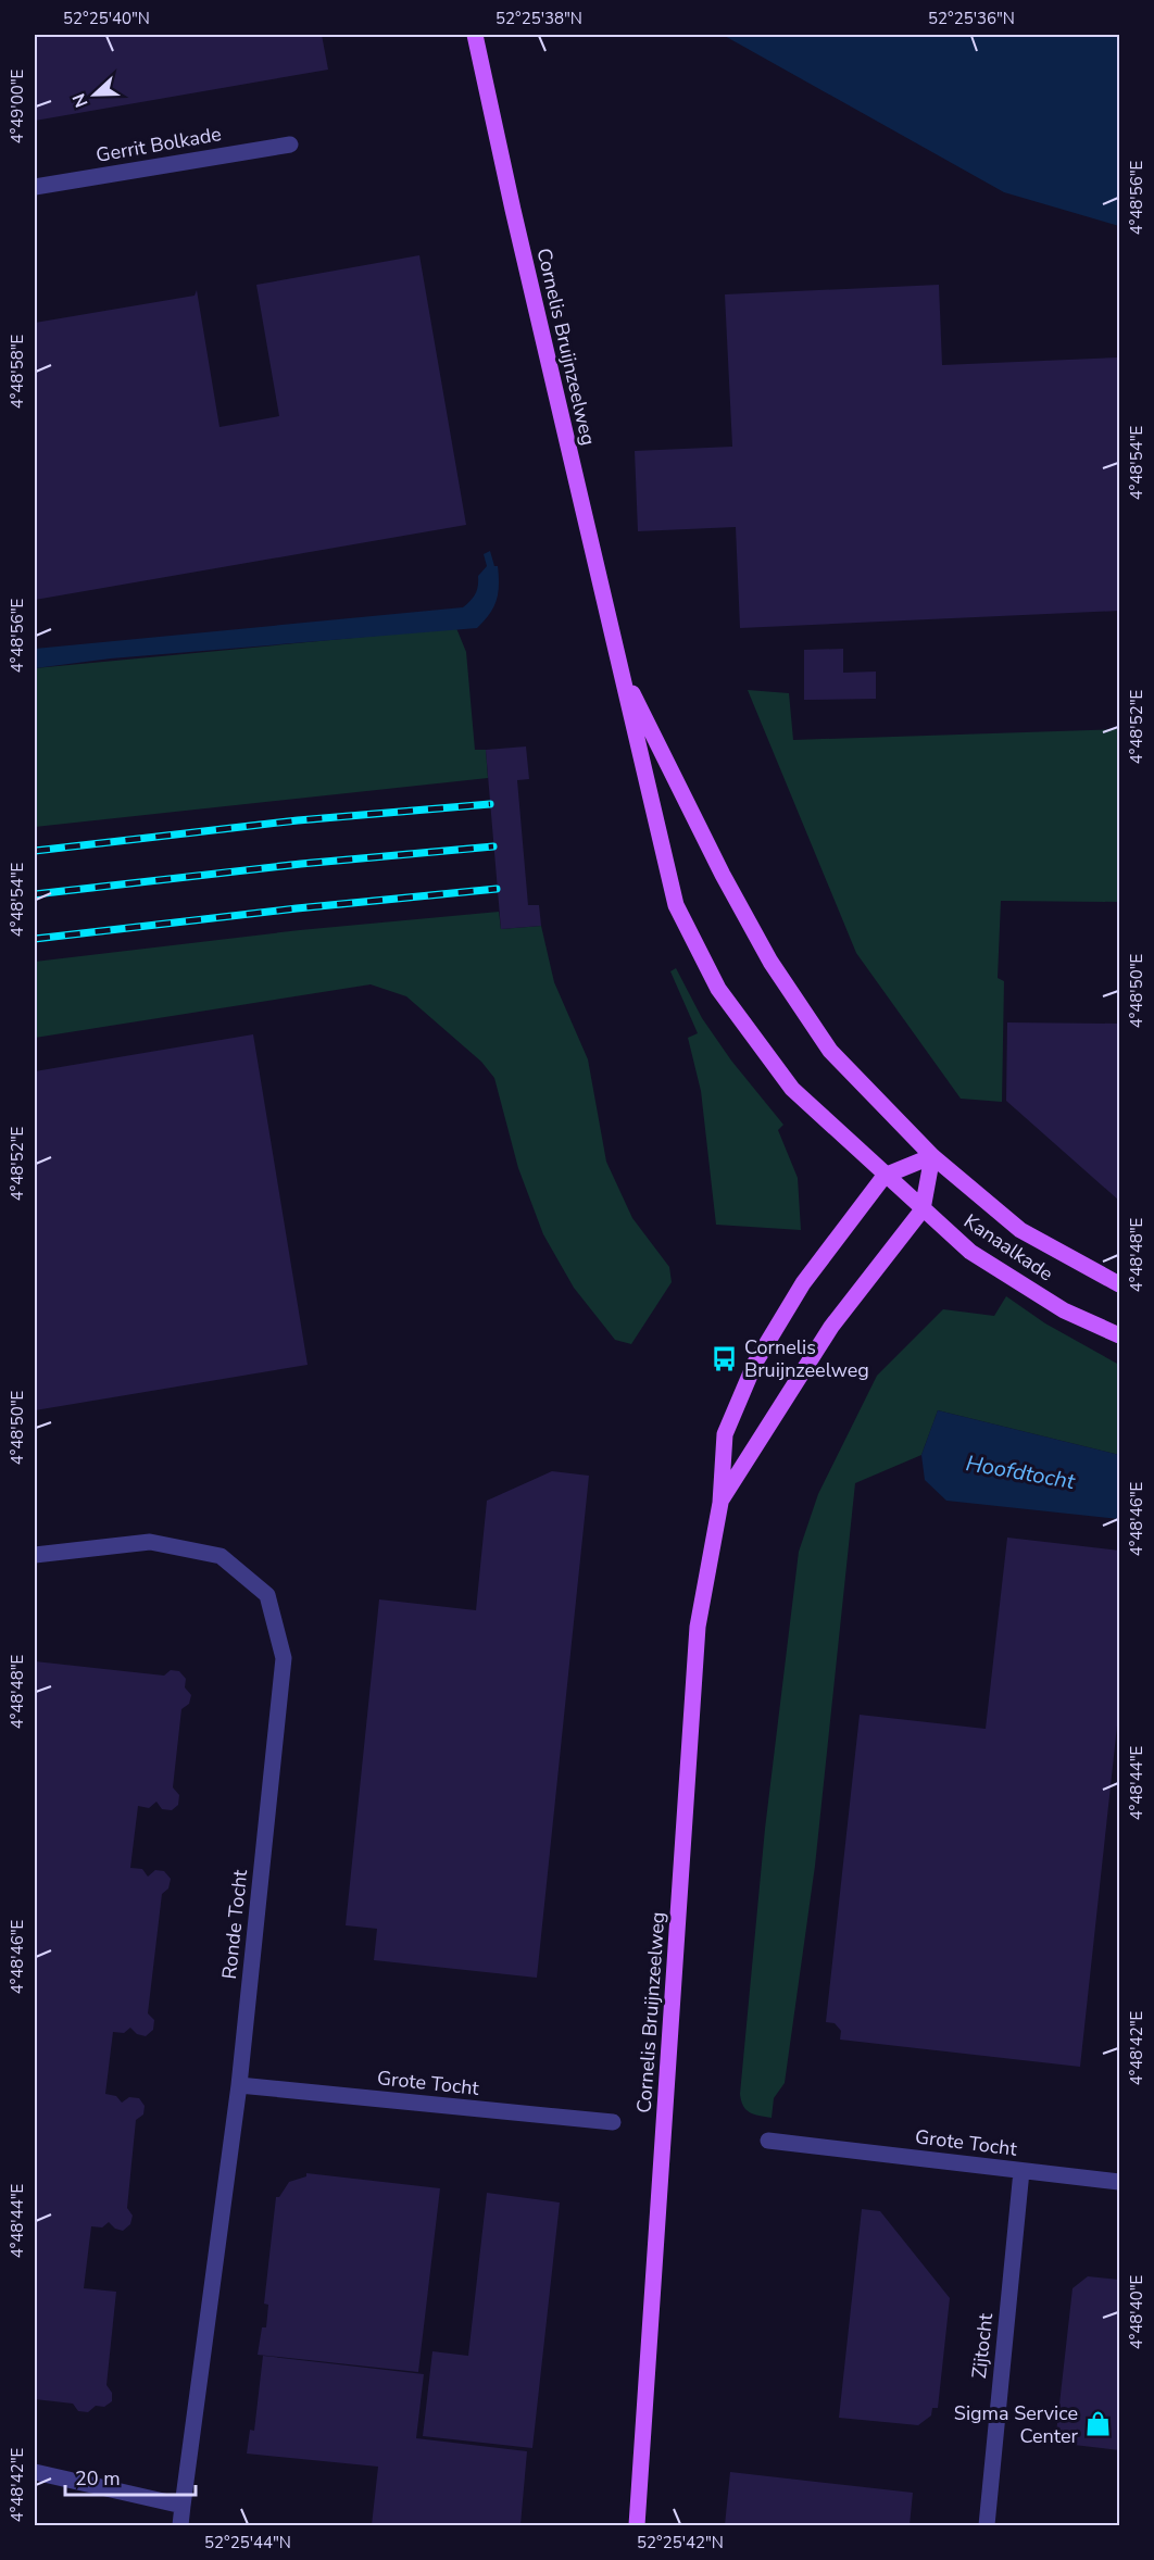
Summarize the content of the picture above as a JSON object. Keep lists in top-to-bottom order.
{
  "streets": {
    "main road": ["Cornelis Bruijnzeelweg", "Kanaalkade"],
    "street": [
      "Gerrit Bolkade",
      "Ronde Tocht",
      "Grote Tocht",
      "Zijtocht"
    ]
  },
  "crossings": [
    ["Cornelis Bruijnzeelweg", "Kanaalkade"],
    ["Ronde Tocht", "Grote Tocht"],
    ["Grote Tocht", "Zijtocht"]
  ],
  "water": ["Hoofdtocht"],
  "places": {
    "bus stop": ["Cornelis Bruijnzeelweg"],
    "shop": ["Sigma Service Center"]
  },
  "scale_bar": "20 m",
  "north": "left",
  "coordinates": [
    "52°25'40\"N",
    "52°25'38\"N",
    "52°25'36\"N",
    "4°49'00\"E",
    "4°48'56\"E",
    "4°48'58\"E",
    "4°48'54\"E",
    "4°48'52\"E",
    "4°48'50\"E",
    "4°48'48\"E",
    "4°48'46\"E",
    "4°48'44\"E",
    "4°48'42\"E",
    "4°48'40\"E",
    "52°25'44\"N",
    "52°25'42\"N"
  ]
}
